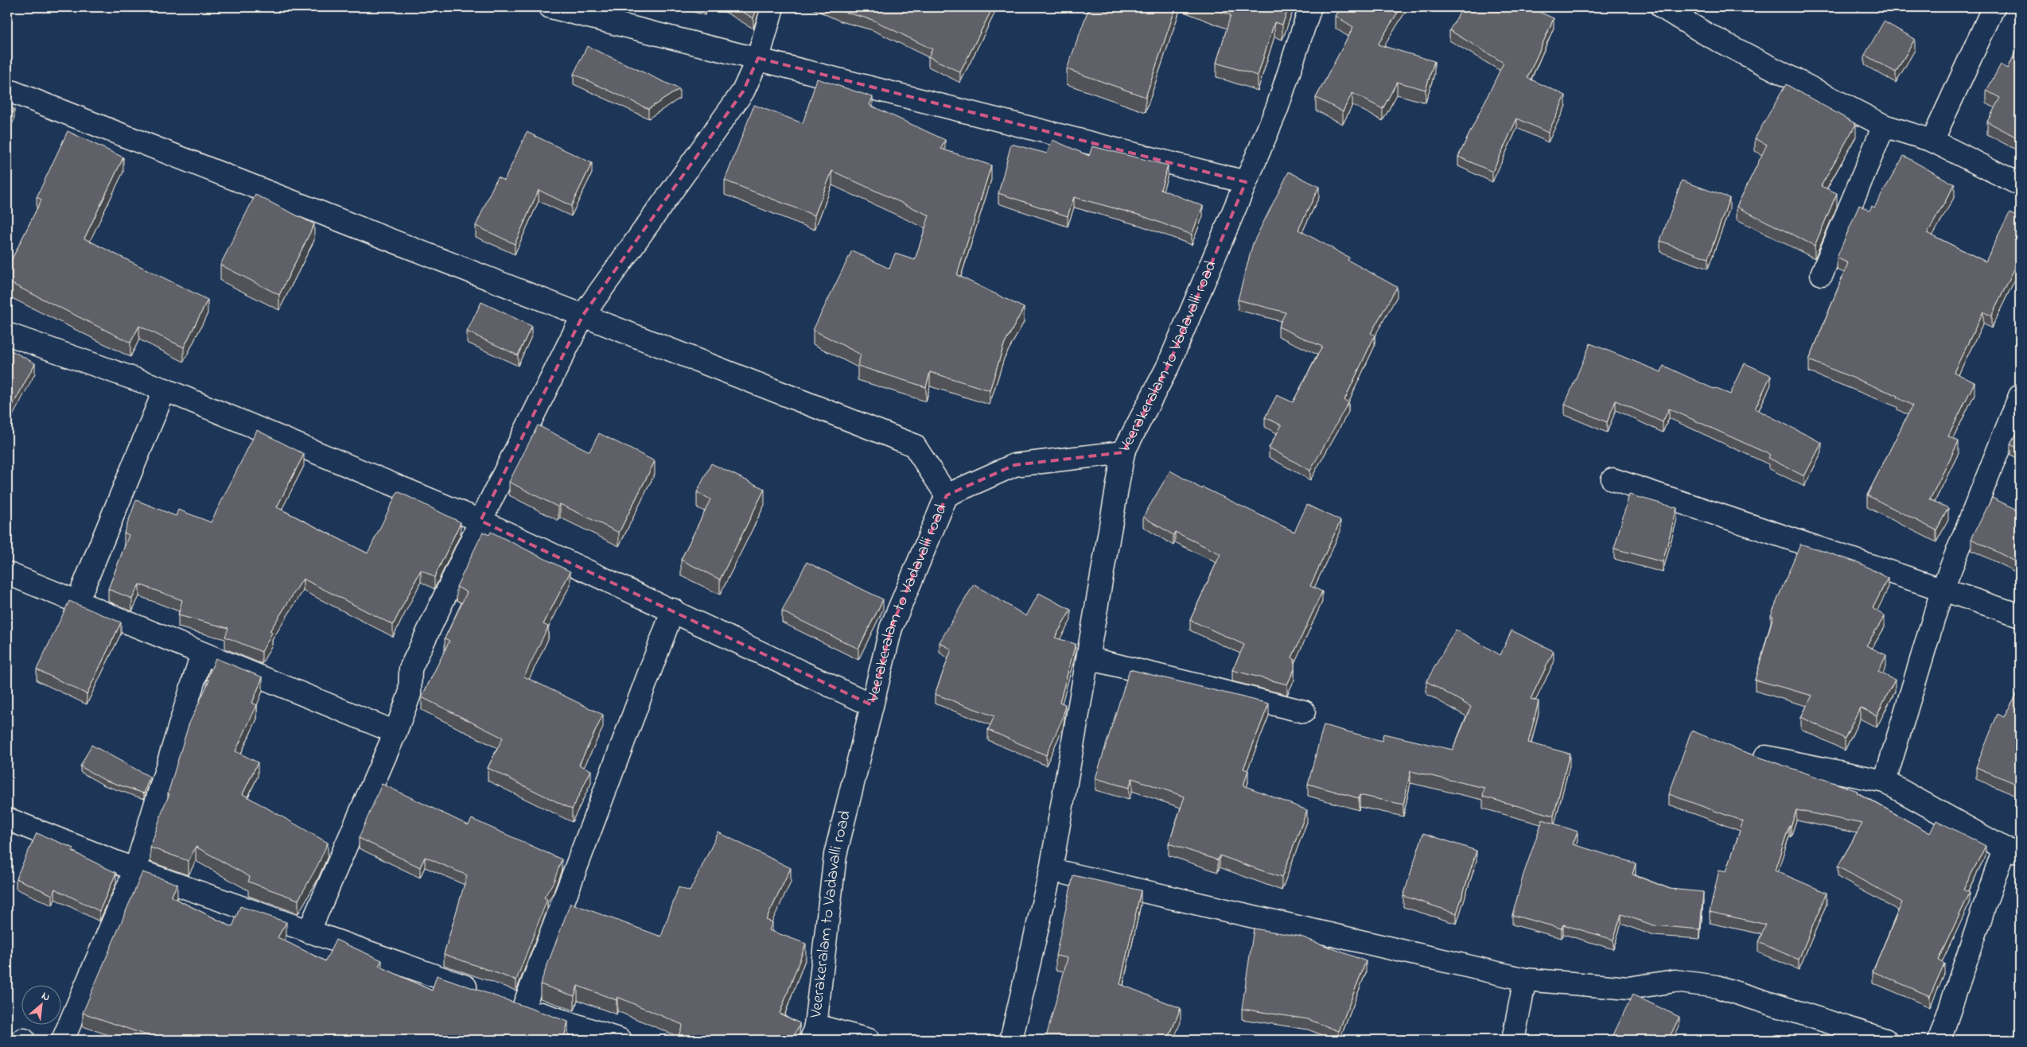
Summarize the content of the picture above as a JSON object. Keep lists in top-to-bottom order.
{
  "streets": {
    "street": ["Veerakeralam to Vadavalli road"]
  },
  "north": "top right"
}
